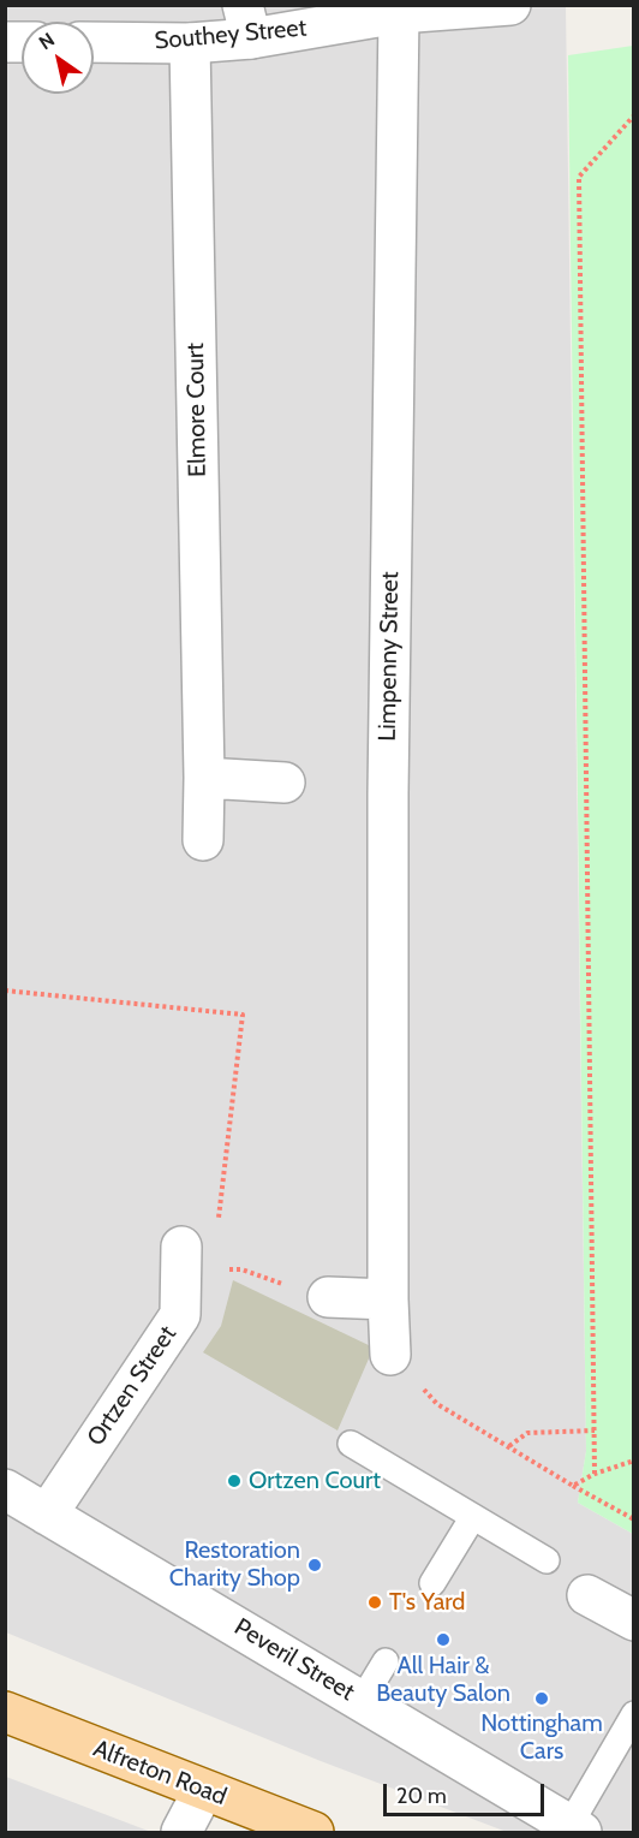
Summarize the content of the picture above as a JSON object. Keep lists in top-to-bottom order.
{
  "streets": {
    "main road": ["Alfreton Road"],
    "street": [
      "Southey Street",
      "Elmore Court",
      "Limpenny Street",
      "Ortzen Street",
      "Peveril Street"
    ]
  },
  "crossings": [
    ["Southey Street", "Elmore Court"],
    ["Southey Street", "Limpenny Street"],
    ["Ortzen Street", "Peveril Street"]
  ],
  "places": [
    "Ortzen Court",
    "Restoration Charity Shop",
    "T's Yard",
    "All Hair & Beauty Salon",
    "Nottingham Cars"
  ],
  "scale_bar": "20 m",
  "north": "top left"
}
